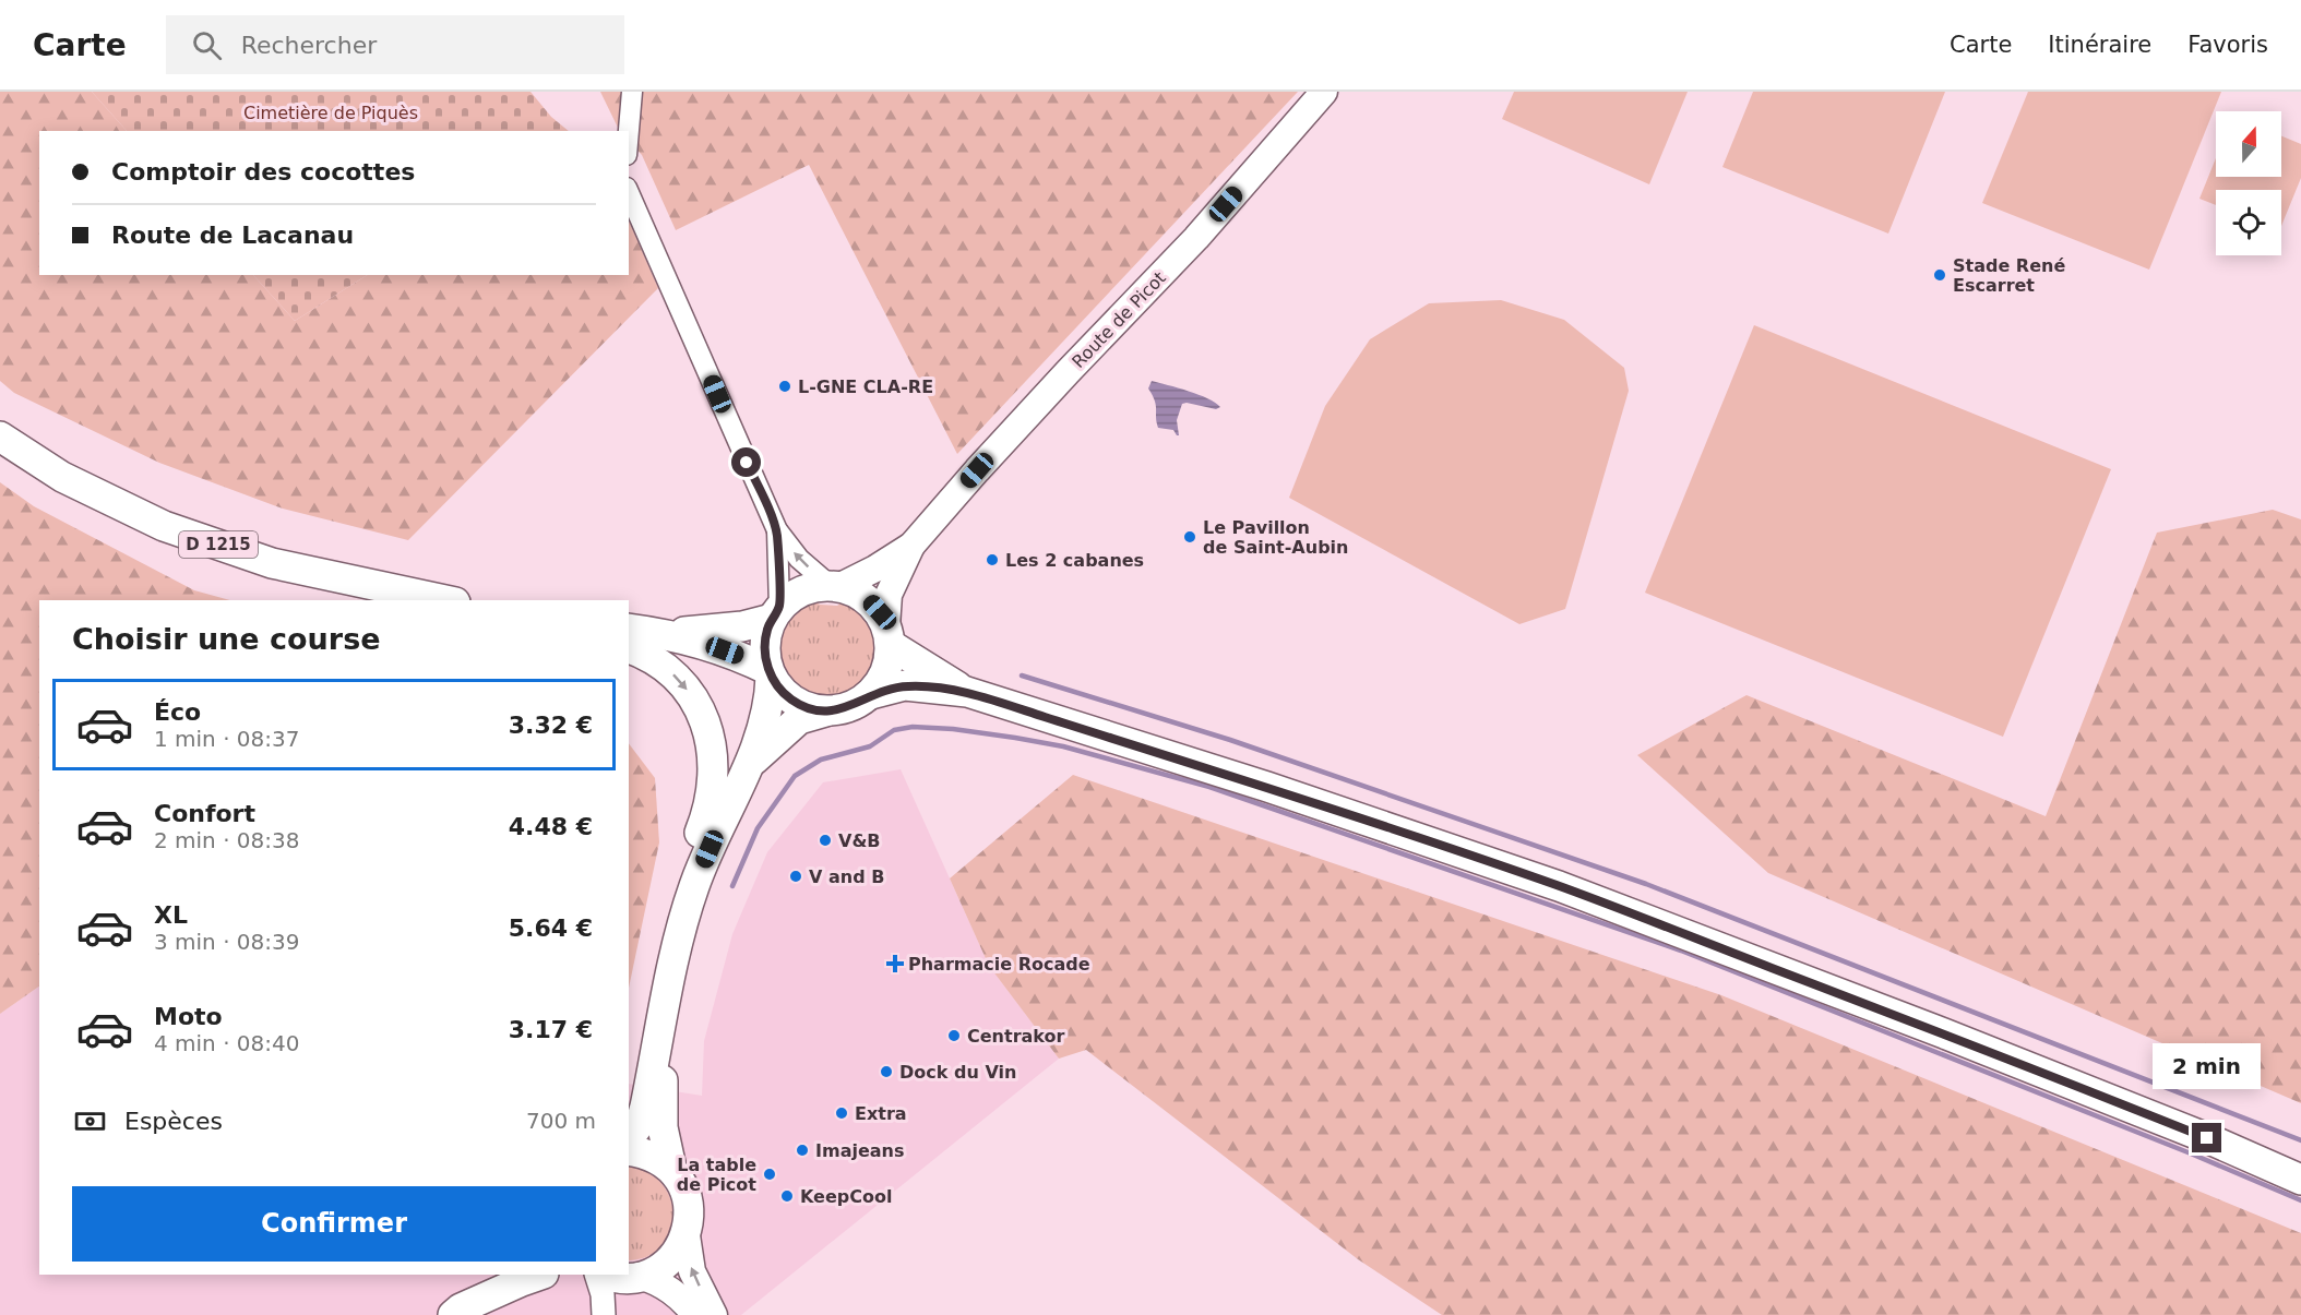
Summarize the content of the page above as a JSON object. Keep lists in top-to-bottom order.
{
  "streets": {
    "main road": ["Route de Picot", "D 1215"]
  },
  "parks": ["Cimetière de Piquès"],
  "places": {
    "other": [
      "Stade René Escarret",
      "L-GNE CLA-RE",
      "Le Pavillon de Saint-Aubin",
      "Les 2 cabanes",
      "V&B",
      "V and B",
      "Centrakor",
      "Dock du Vin",
      "Extra",
      "Imajeans",
      "La table de Picot",
      "KeepCool"
    ],
    "health": ["Pharmacie Rocade"]
  },
  "north": "top",
  "page": {
    "header": "Carte",
    "search": "Rechercher",
    "nav": ["Carte", "Itinéraire", "Favoris"],
    "banner": ["Comptoir des cocottes", "Route de Lacanau"],
    "heading": "Choisir une course",
    "list": [
      {
        "name": "Éco",
        "note": "1 min · 08:37",
        "value": "3.32 €"
      },
      {
        "name": "Confort",
        "note": "2 min · 08:38",
        "value": "4.48 €"
      },
      {
        "name": "XL",
        "note": "3 min · 08:39",
        "value": "5.64 €"
      },
      {
        "name": "Moto",
        "note": "4 min · 08:40",
        "value": "3.17 €"
      }
    ],
    "bubble": "2 min",
    "pay": ["Espèces", "700 m"],
    "buttons": "Confirmer"
  }
}
